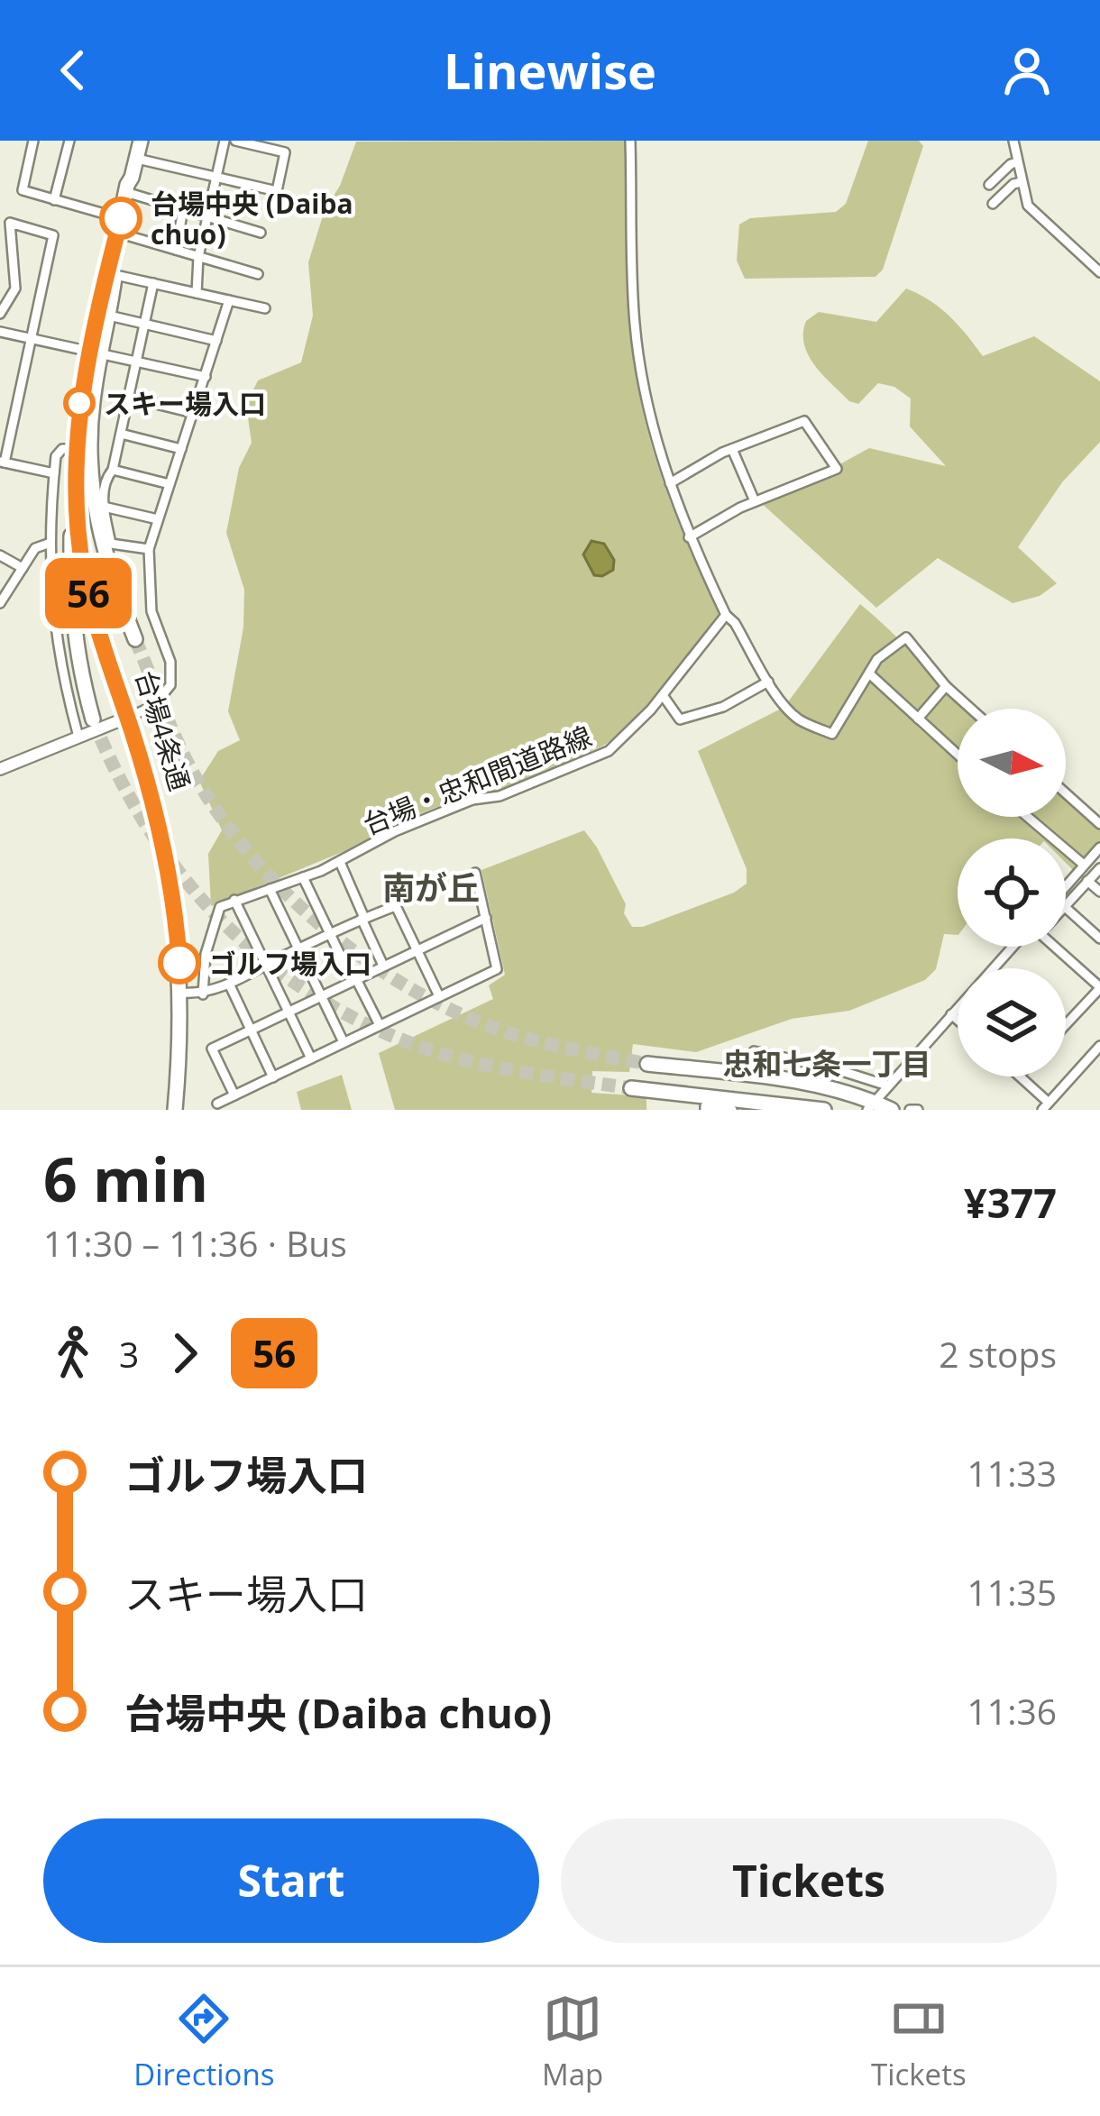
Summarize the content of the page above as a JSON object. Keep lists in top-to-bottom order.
{
  "streets": {
    "highway": ["台場4条通"],
    "street": ["台場・忠和間道路線"]
  },
  "districts": ["南が丘", "忠和七条一丁目"],
  "places": ["台場中央 (Daiba chuo)", "スキー場入口", "ゴルフ場入口"],
  "lines": ["bus line 56"],
  "north": "right",
  "page": {
    "header": "Linewise",
    "on_map": "56",
    "heading": ["6 min", "11:30 – 11:36 · Bus", "¥377"],
    "legs": ["3", "56", "2 stops"],
    "list": [
      {
        "name": "ゴルフ場入口",
        "value": "11:33"
      },
      {
        "name": "スキー場入口",
        "value": "11:35"
      },
      {
        "name": "台場中央 (Daiba chuo)",
        "value": "11:36"
      }
    ],
    "buttons": ["Start", "Tickets"],
    "tabs": ["Directions", "Map", "Tickets"]
  }
}
